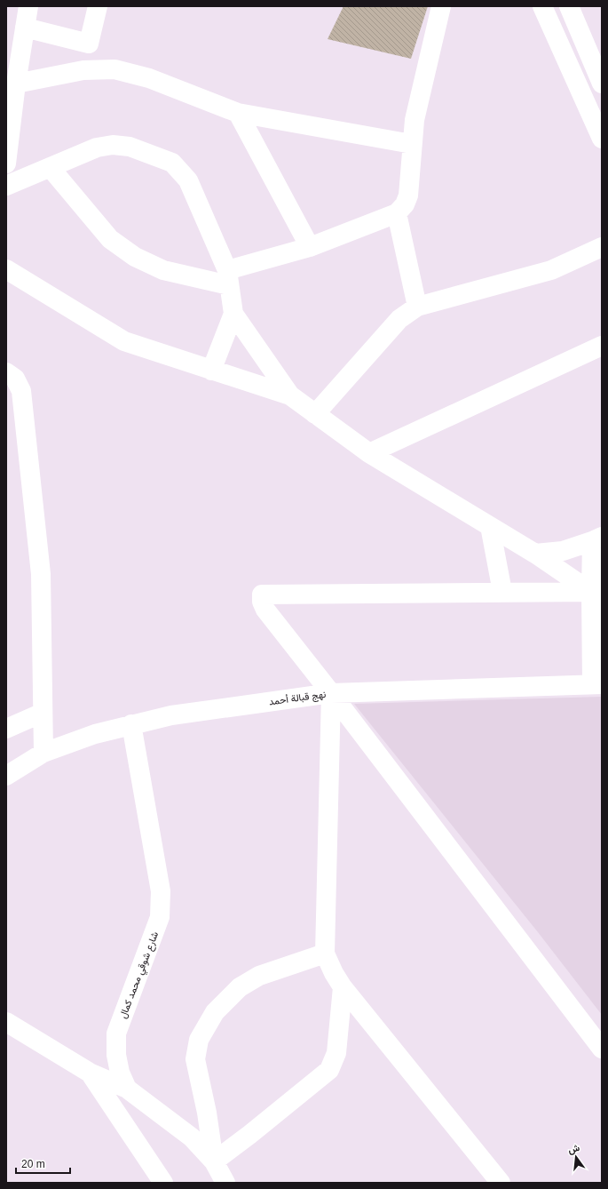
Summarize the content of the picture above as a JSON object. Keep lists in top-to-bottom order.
{
  "streets": {
    "street": ["نهج قبالة أحمد", "شارع شوقي محمد كمال"]
  },
  "crossings": [
    ["نهج قبالة أحمد", "شارع شوقي محمد كمال"]
  ],
  "scale_bar": "20 m",
  "north": "top"
}
